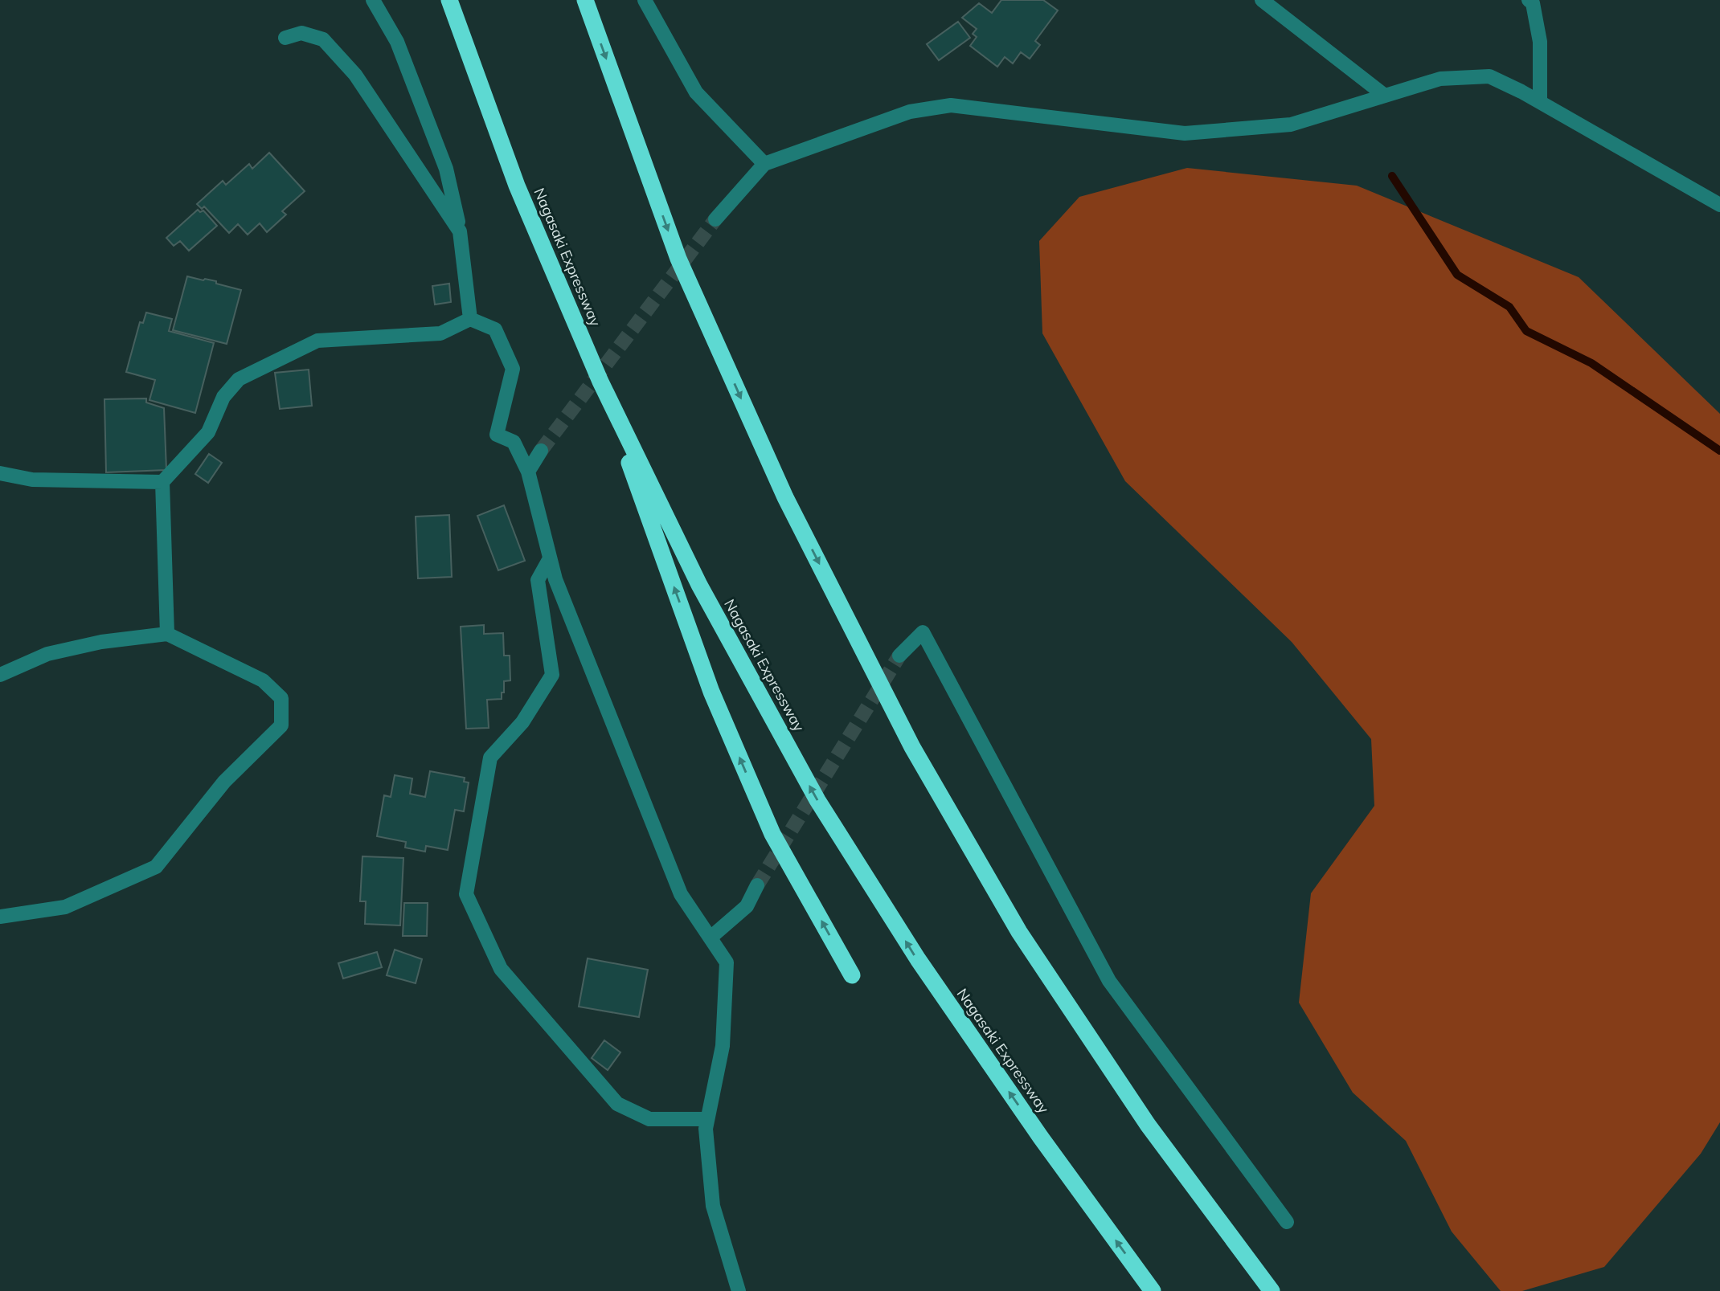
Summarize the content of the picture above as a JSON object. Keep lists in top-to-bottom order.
{
  "streets": {
    "highway": ["Nagasaki Expressway"]
  }
}
